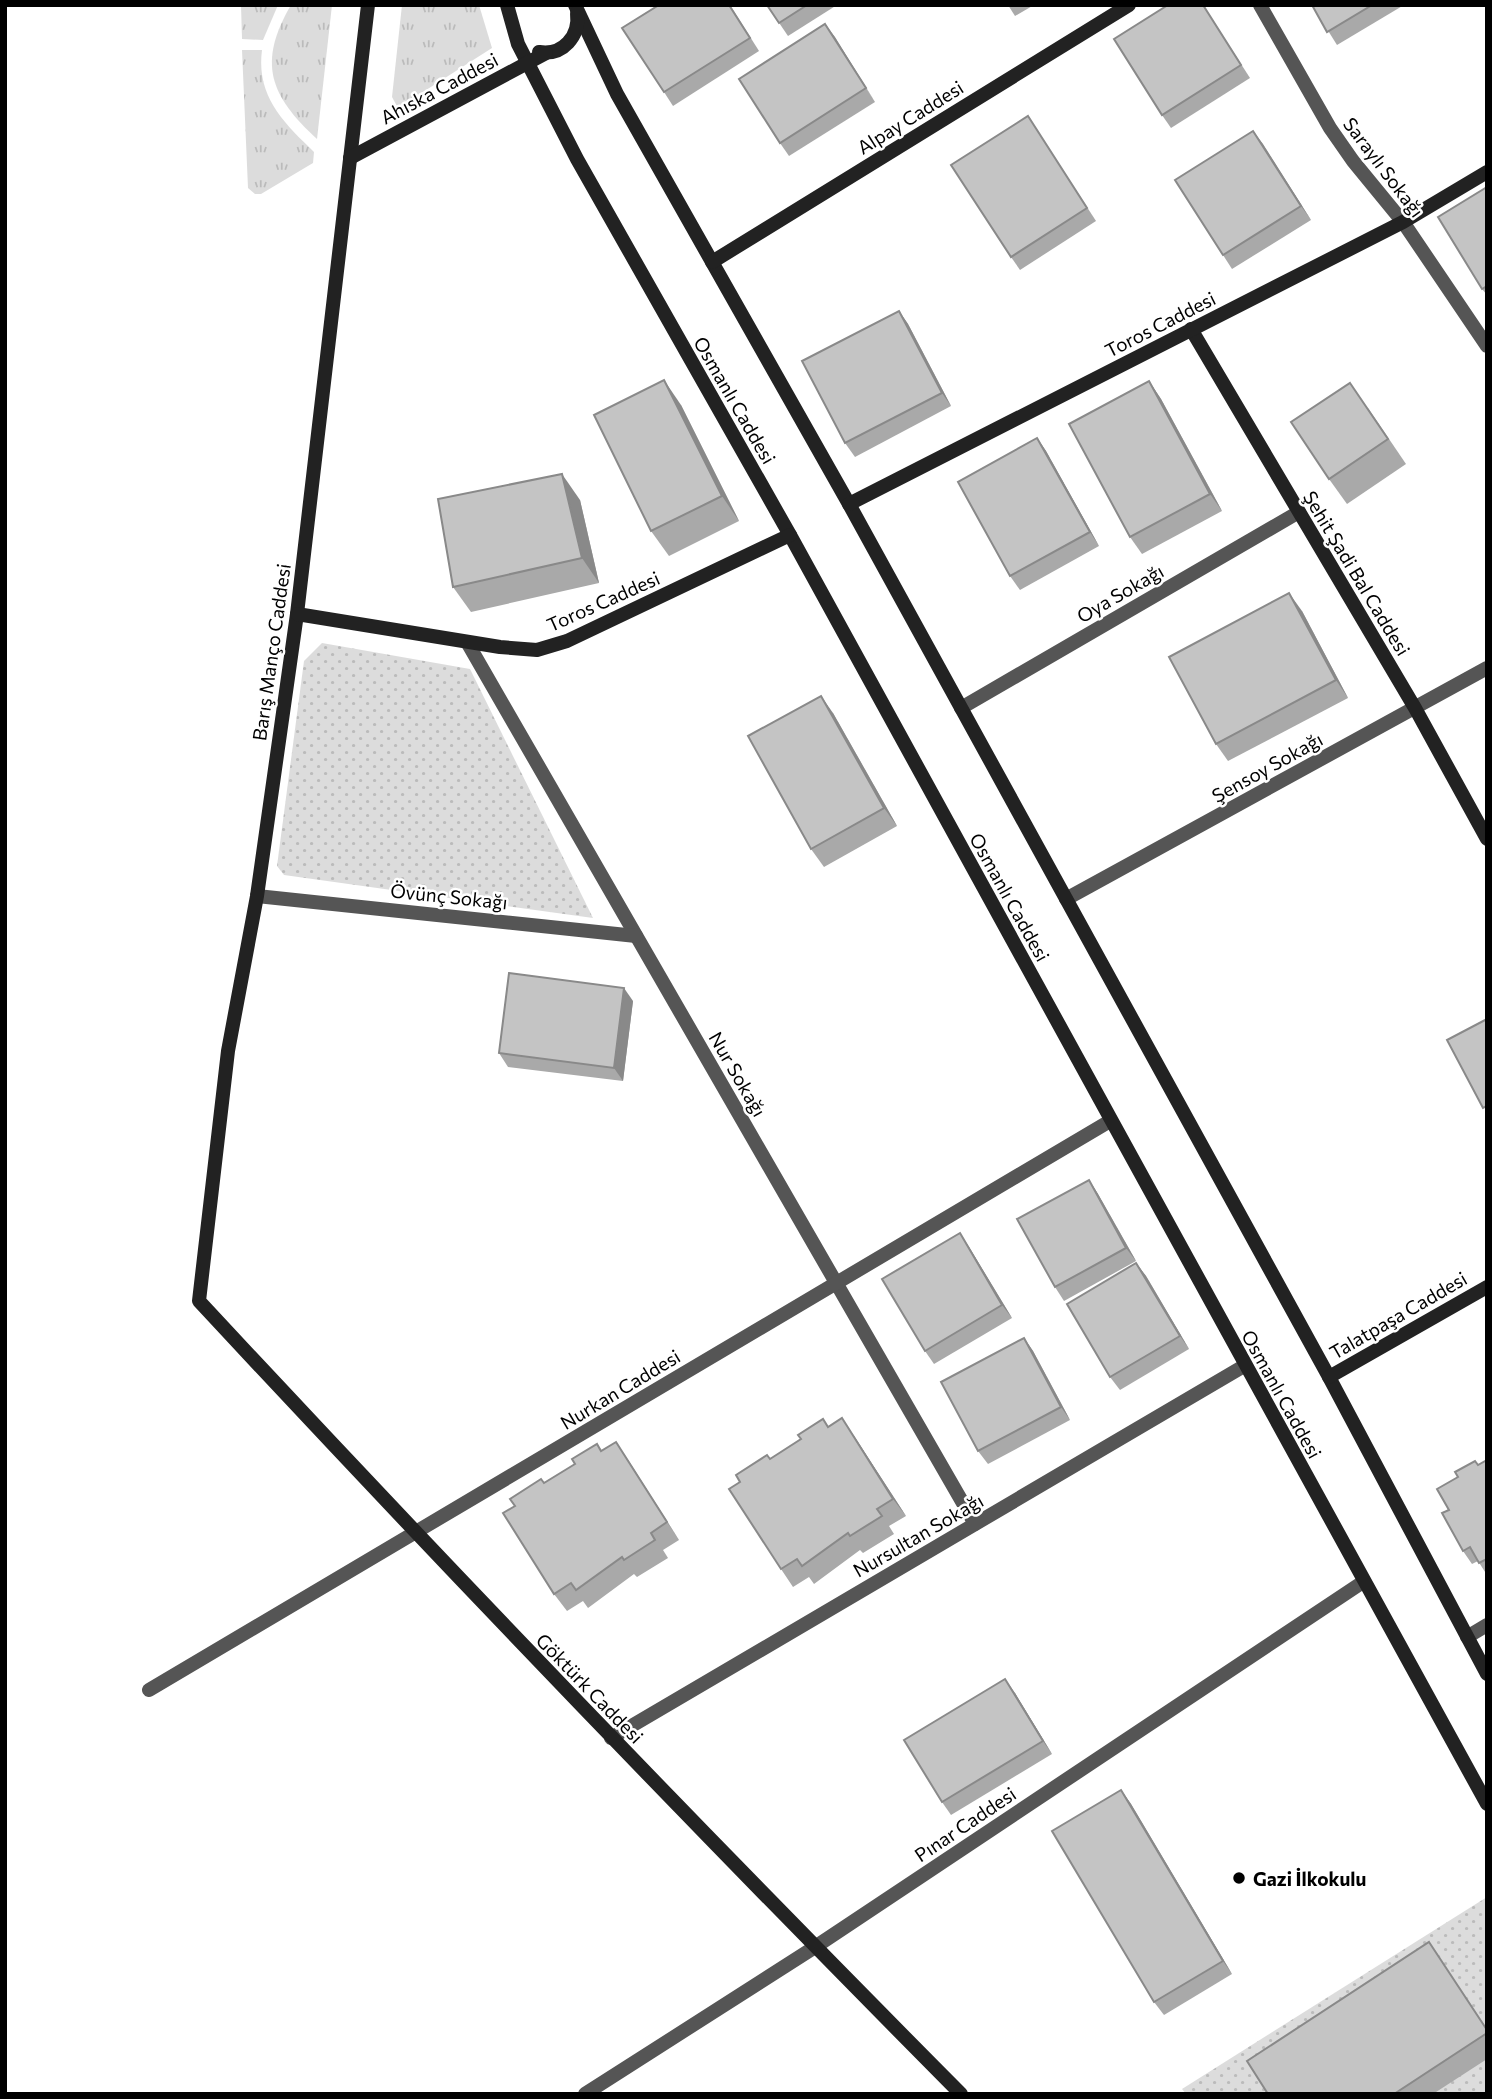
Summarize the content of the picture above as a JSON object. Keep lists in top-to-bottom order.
{
  "streets": {
    "street": [
      "Ahıska Caddesi",
      "Alpay Caddesi",
      "Saraylı Sokağı",
      "Toros Caddesi",
      "Osmanlı Caddesi",
      "Şehit Şadi Bal Caddesi",
      "Oya Sokağı",
      "Barış Manço Caddesi",
      "Şensoy Sokağı",
      "Övünç Sokağı",
      "Nur Sokağı",
      "Talatpaşa Caddesi",
      "Nurkan Caddesi",
      "Nursultan Sokağı",
      "Göktürk Caddesi",
      "Pınar Caddesi"
    ]
  },
  "crossings": [
    ["Ahıska Caddesi", "Osmanlı Caddesi"],
    ["Ahıska Caddesi", "Barış Manço Caddesi"],
    ["Saraylı Sokağı", "Toros Caddesi"],
    ["Toros Caddesi", "Osmanlı Caddesi"],
    ["Toros Caddesi", "Şehit Şadi Bal Caddesi"],
    ["Toros Caddesi", "Barış Manço Caddesi"],
    ["Toros Caddesi", "Nur Sokağı"],
    ["Osmanlı Caddesi", "Nurkan Caddesi"],
    ["Osmanlı Caddesi", "Nursultan Sokağı"],
    ["Osmanlı Caddesi", "Pınar Caddesi"],
    ["Şehit Şadi Bal Caddesi", "Oya Sokağı"],
    ["Şehit Şadi Bal Caddesi", "Şensoy Sokağı"],
    ["Barış Manço Caddesi", "Övünç Sokağı"],
    ["Barış Manço Caddesi", "Göktürk Caddesi"],
    ["Övünç Sokağı", "Nur Sokağı"],
    ["Nur Sokağı", "Nurkan Caddesi"],
    ["Nur Sokağı", "Nursultan Sokağı"],
    ["Nurkan Caddesi", "Göktürk Caddesi"],
    ["Nursultan Sokağı", "Göktürk Caddesi"],
    ["Göktürk Caddesi", "Pınar Caddesi"]
  ],
  "places": ["Gazi İlkokulu"]
}
